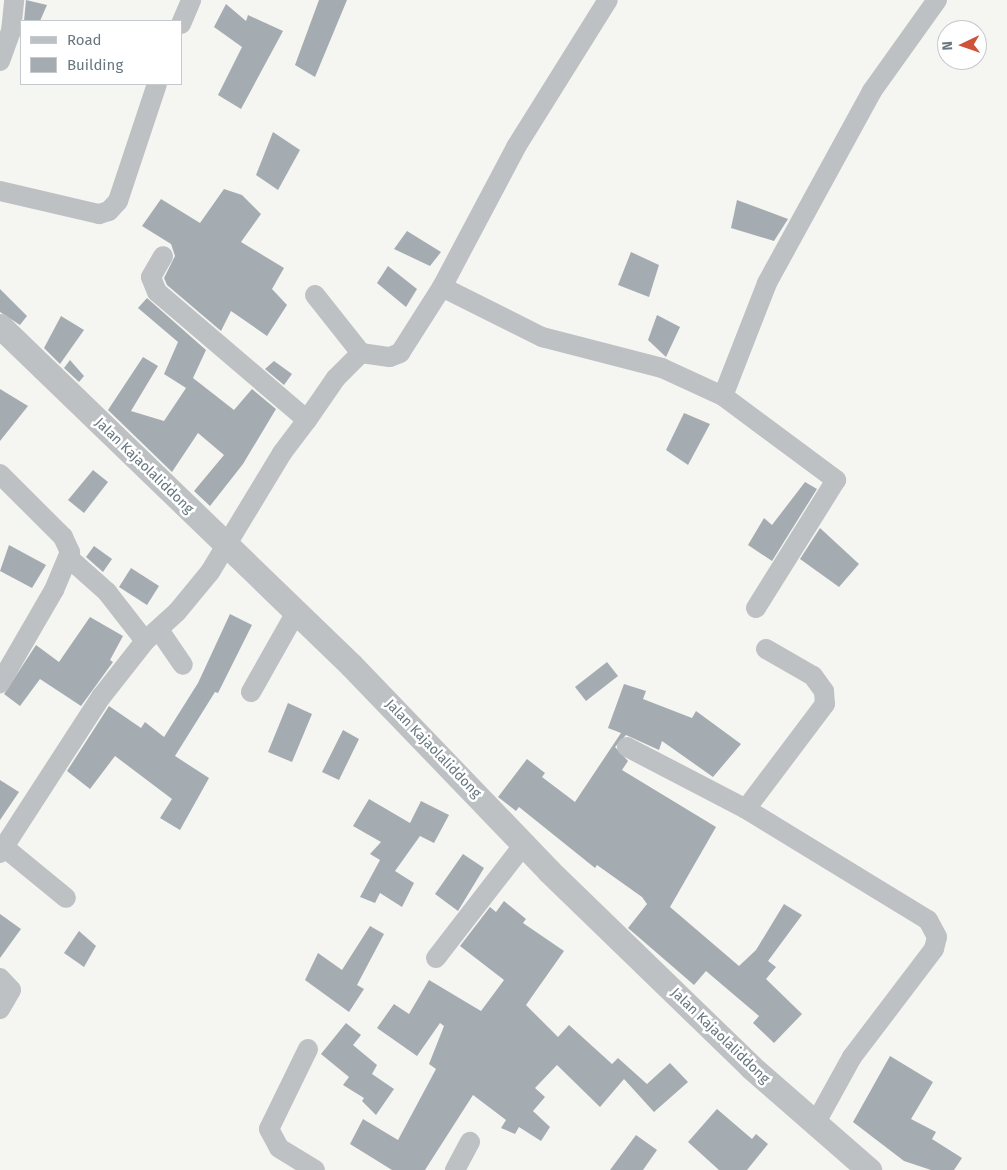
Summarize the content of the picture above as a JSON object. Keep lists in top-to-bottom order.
{
  "streets": {
    "street": ["Jalan Kajaolaliddong"]
  },
  "legend": ["Road", "Building"],
  "north": "left"
}
